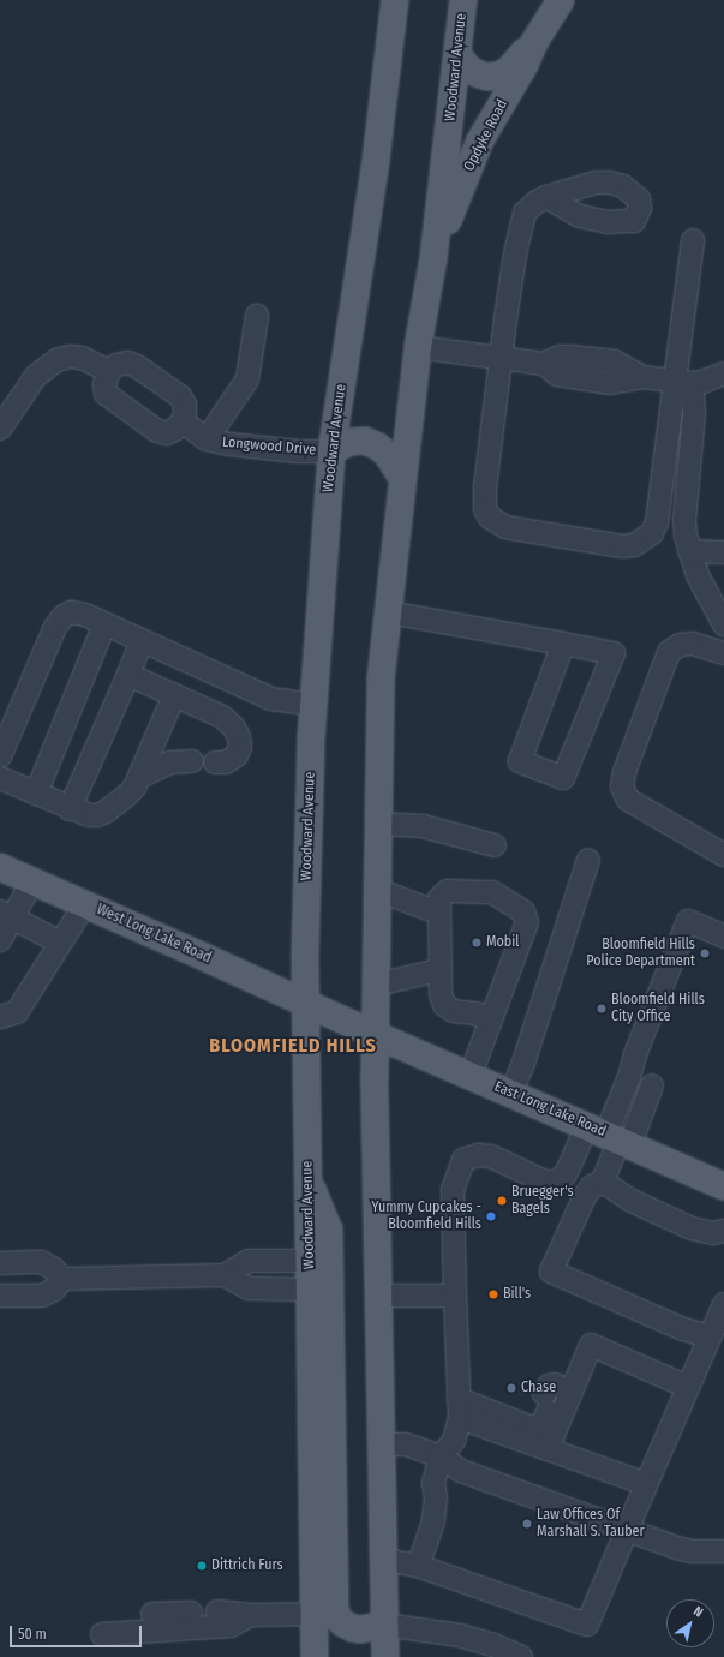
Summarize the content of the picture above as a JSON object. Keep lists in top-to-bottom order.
{
  "streets": {
    "main road": [
      "Woodward Avenue",
      "Opdyke Road",
      "West Long Lake Road",
      "East Long Lake Road"
    ],
    "street": ["Longwood Drive"]
  },
  "crossings": [
    ["Woodward Avenue", "Opdyke Road"],
    ["Woodward Avenue", "Longwood Drive"],
    ["Woodward Avenue", "West Long Lake Road"],
    ["Woodward Avenue", "East Long Lake Road"],
    ["West Long Lake Road", "East Long Lake Road"]
  ],
  "districts": ["BLOOMFIELD HILLS"],
  "places": [
    "Mobil",
    "Bloomfield Hills Police Department",
    "Bloomfield Hills City Office",
    "Bruegger's Bagels",
    "Yummy Cupcakes - Bloomfield Hills",
    "Bill's",
    "Chase",
    "Law Offices Of Marshall S. Tauber",
    "Dittrich Furs"
  ],
  "scale_bar": "50 m",
  "north": "top right"
}
